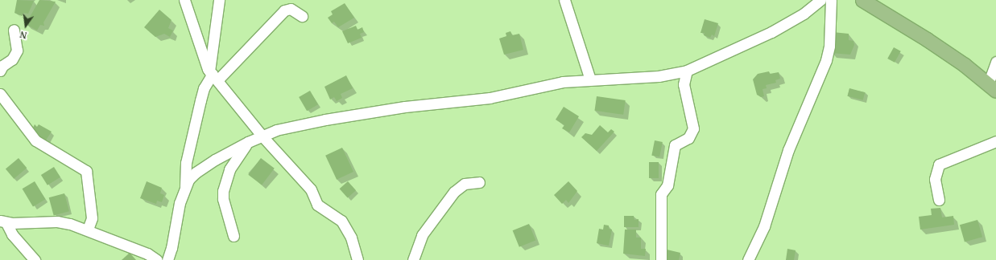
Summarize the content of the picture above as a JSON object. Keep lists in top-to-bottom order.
{
  "north": "bottom"
}
